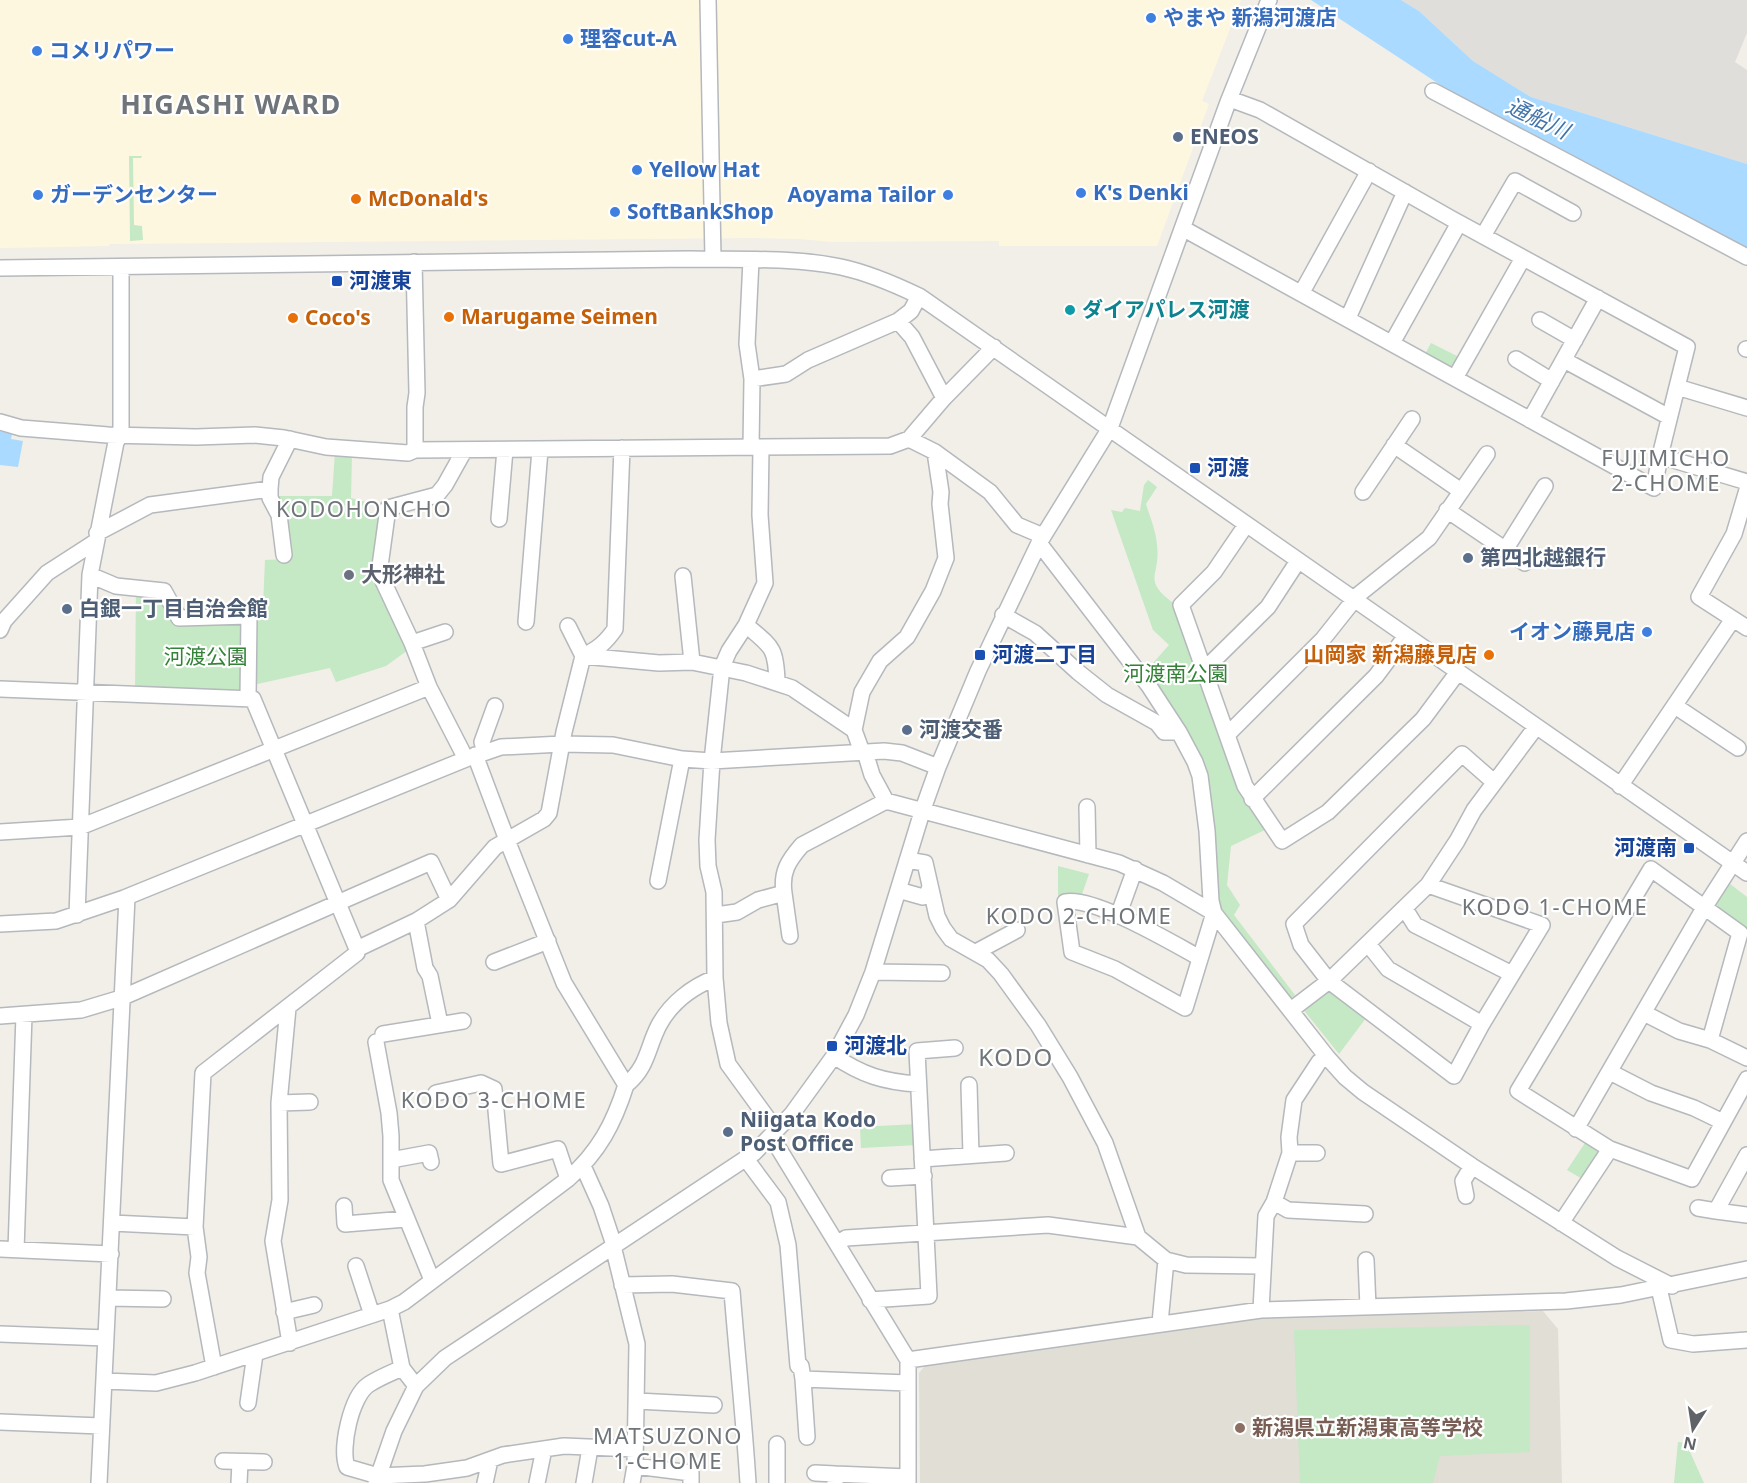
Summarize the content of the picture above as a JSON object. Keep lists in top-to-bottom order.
{
  "districts": [
    "HIGASHI WARD",
    "FUJIMICHO 2-CHOME",
    "KODOHONCHO",
    "KODO 1-CHOME",
    "KODO 2-CHOME",
    "KODO",
    "KODO 3-CHOME",
    "MATSUZONO 1-CHOME"
  ],
  "water": ["通船川"],
  "parks": ["河渡公園", "河渡南公園"],
  "places": {
    "other": [
      "やまや 新潟河渡店",
      "理容cut-A",
      "コメリパワー",
      "ENEOS",
      "Yellow Hat",
      "K's Denki",
      "ガーデンセンター",
      "Aoyama Tailor",
      "McDonald's",
      "SoftBankShop",
      "ダイアパレス河渡",
      "Marugame Seimen",
      "Coco's",
      "第四北越銀行",
      "大形神社",
      "白銀一丁目自治会館",
      "イオン藤見店",
      "山岡家 新潟藤見店",
      "河渡交番",
      "Niigata Kodo Post Office",
      "新潟県立新潟東高等学校"
    ],
    "transit": [
      "河渡東",
      "河渡",
      "河渡二丁目",
      "河渡南",
      "河渡北"
    ]
  },
  "north": "bottom"
}
